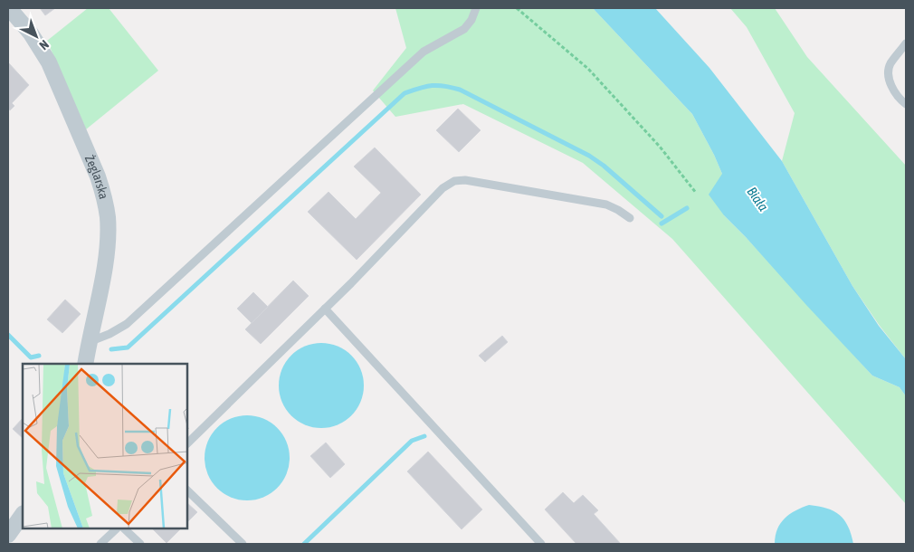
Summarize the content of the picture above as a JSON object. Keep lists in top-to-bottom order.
{
  "streets": {
    "street": ["Żeglarska"]
  },
  "water": ["Biała"],
  "north": "bottom right"
}
